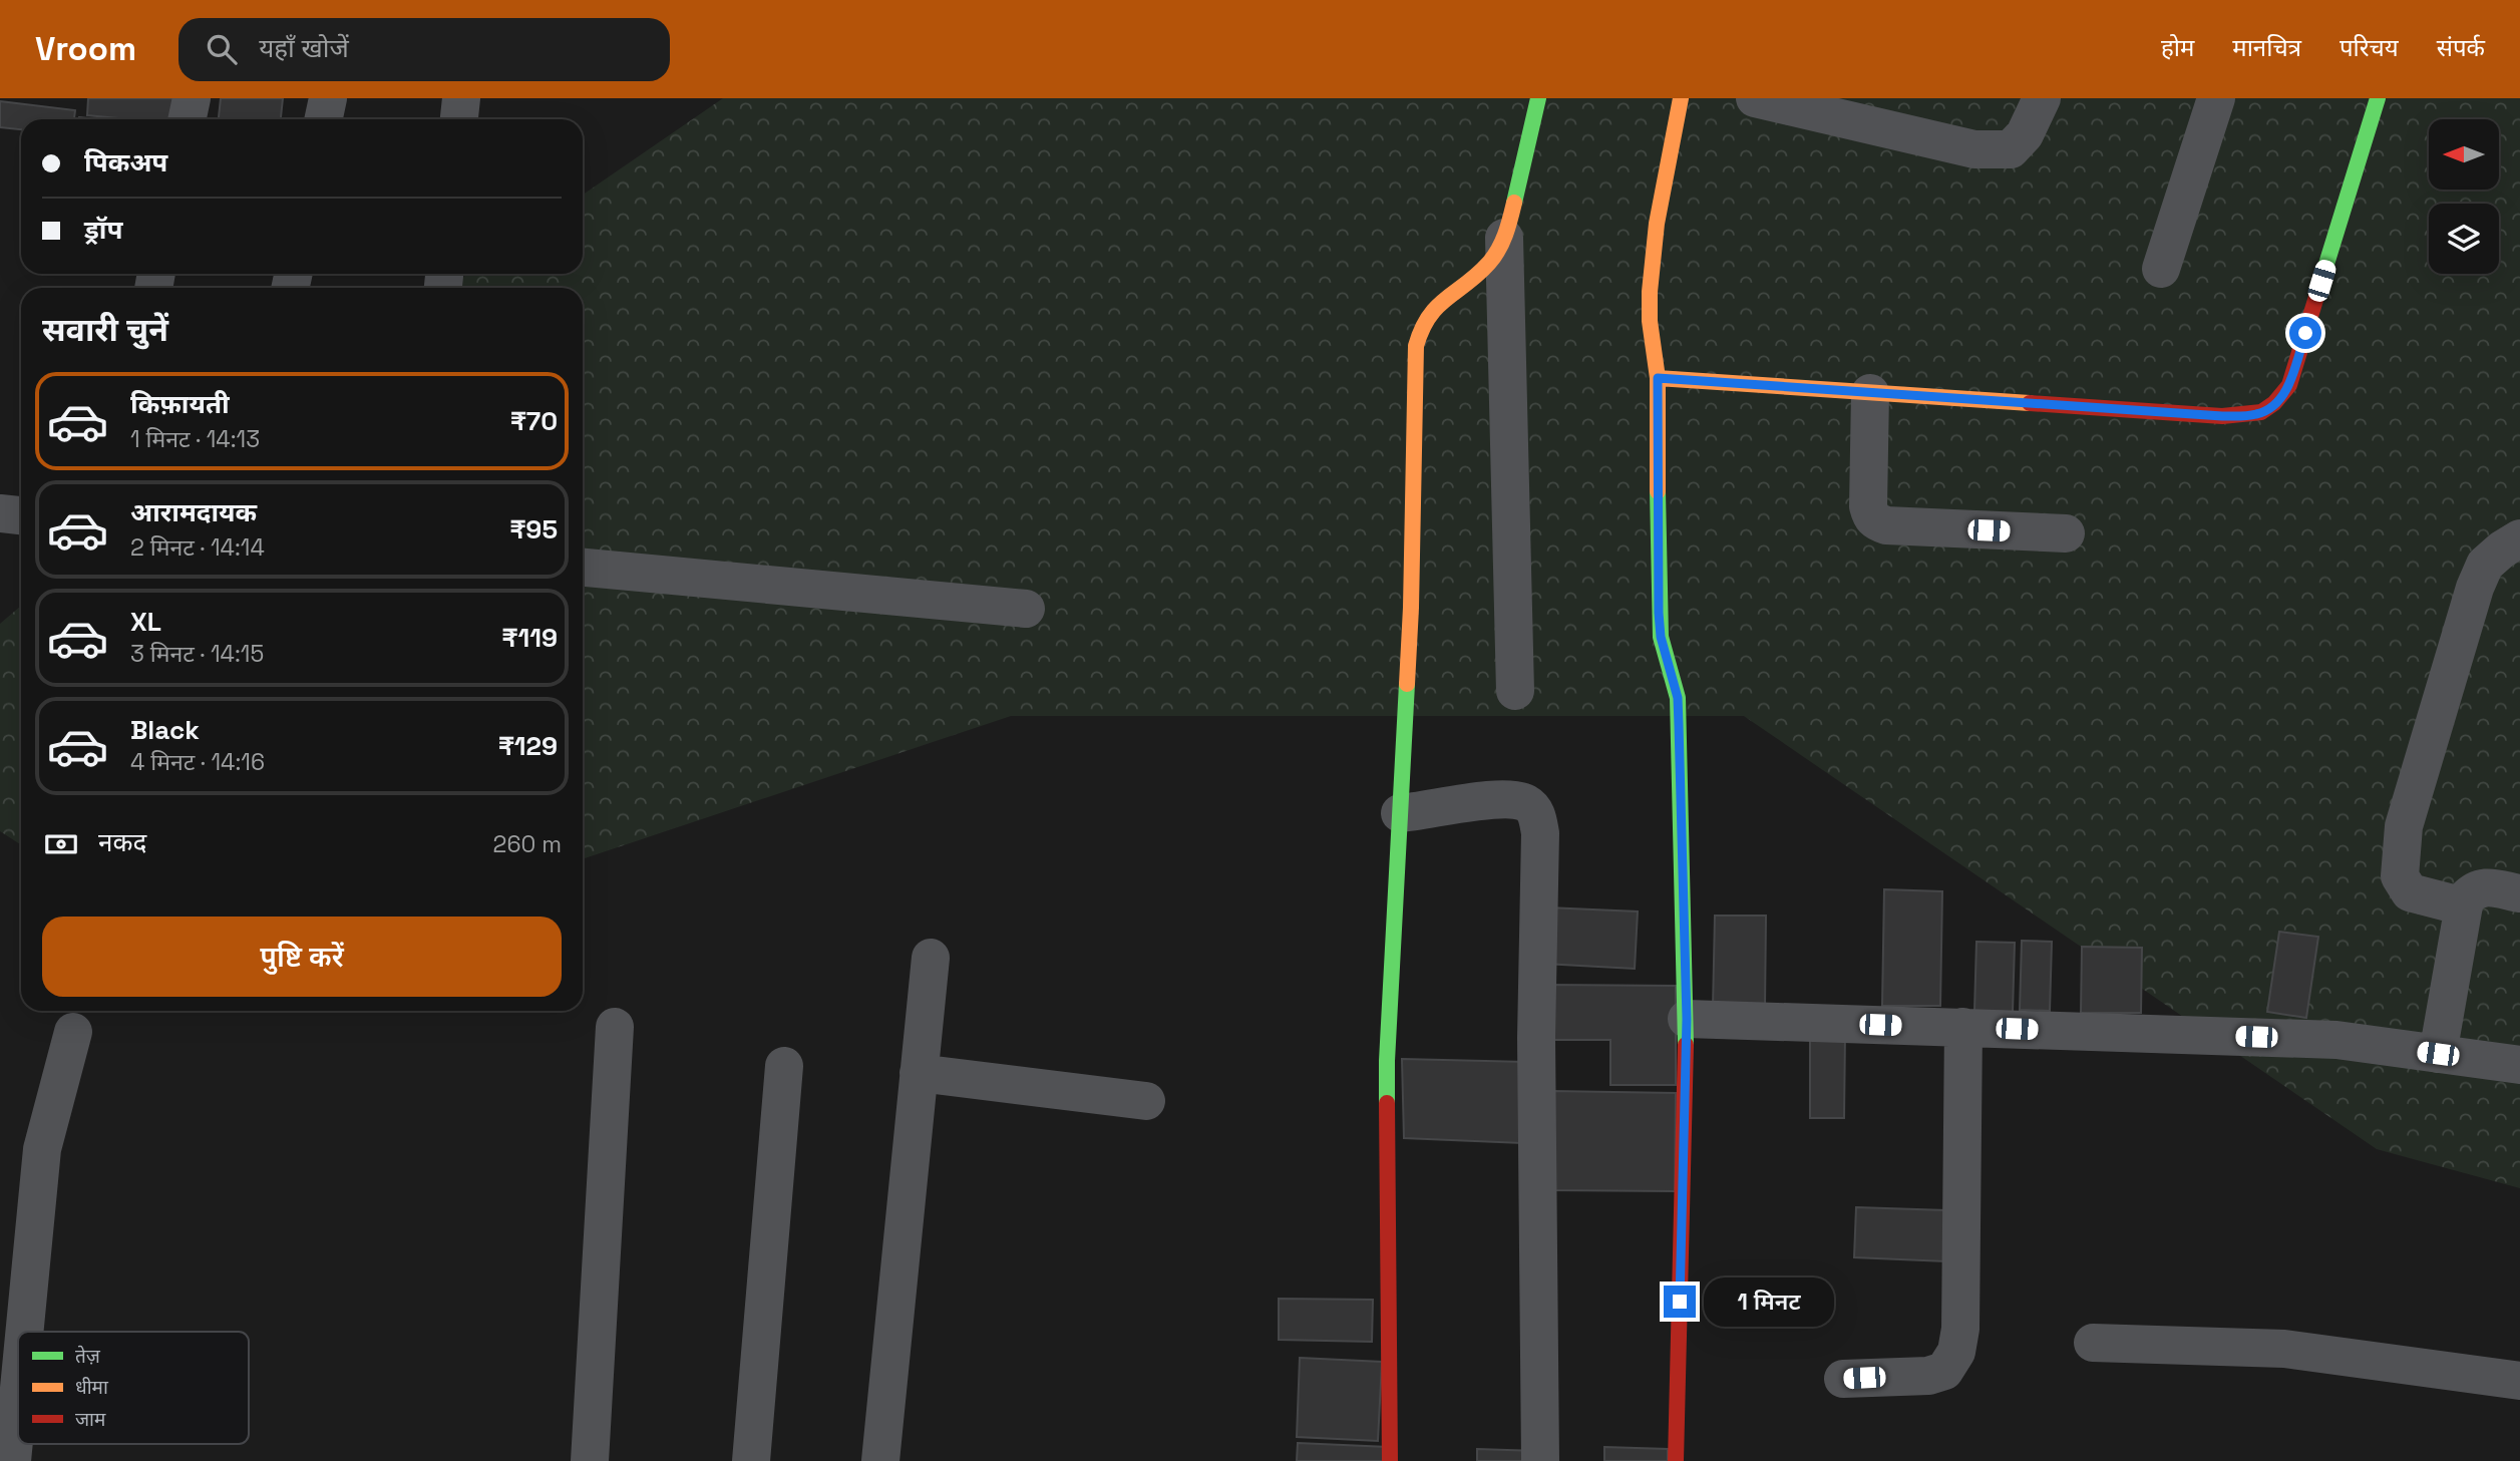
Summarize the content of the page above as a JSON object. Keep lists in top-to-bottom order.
{
  "legend": ["तेज़", "धीमा", "जाम"],
  "north": "left",
  "page": {
    "header": "Vroom",
    "search": "यहाँ खोजें",
    "nav": [
      "होम",
      "मानचित्र",
      "परिचय",
      "संपर्क"
    ],
    "banner": ["पिकअप", "ड्रॉप"],
    "heading": "सवारी चुनें",
    "list": [
      {
        "name": "किफ़ायती",
        "note": "1 मिनट · 14:13",
        "value": "₹70"
      },
      {
        "name": "आरामदायक",
        "note": "2 मिनट · 14:14",
        "value": "₹95"
      },
      {
        "name": "XL",
        "note": "3 मिनट · 14:15",
        "value": "₹119"
      },
      {
        "name": "Black",
        "note": "4 मिनट · 14:16",
        "value": "₹129"
      }
    ],
    "pay": ["नकद", "260 m"],
    "buttons": "पुष्टि करें",
    "bubble": "1 मिनट"
  }
}
